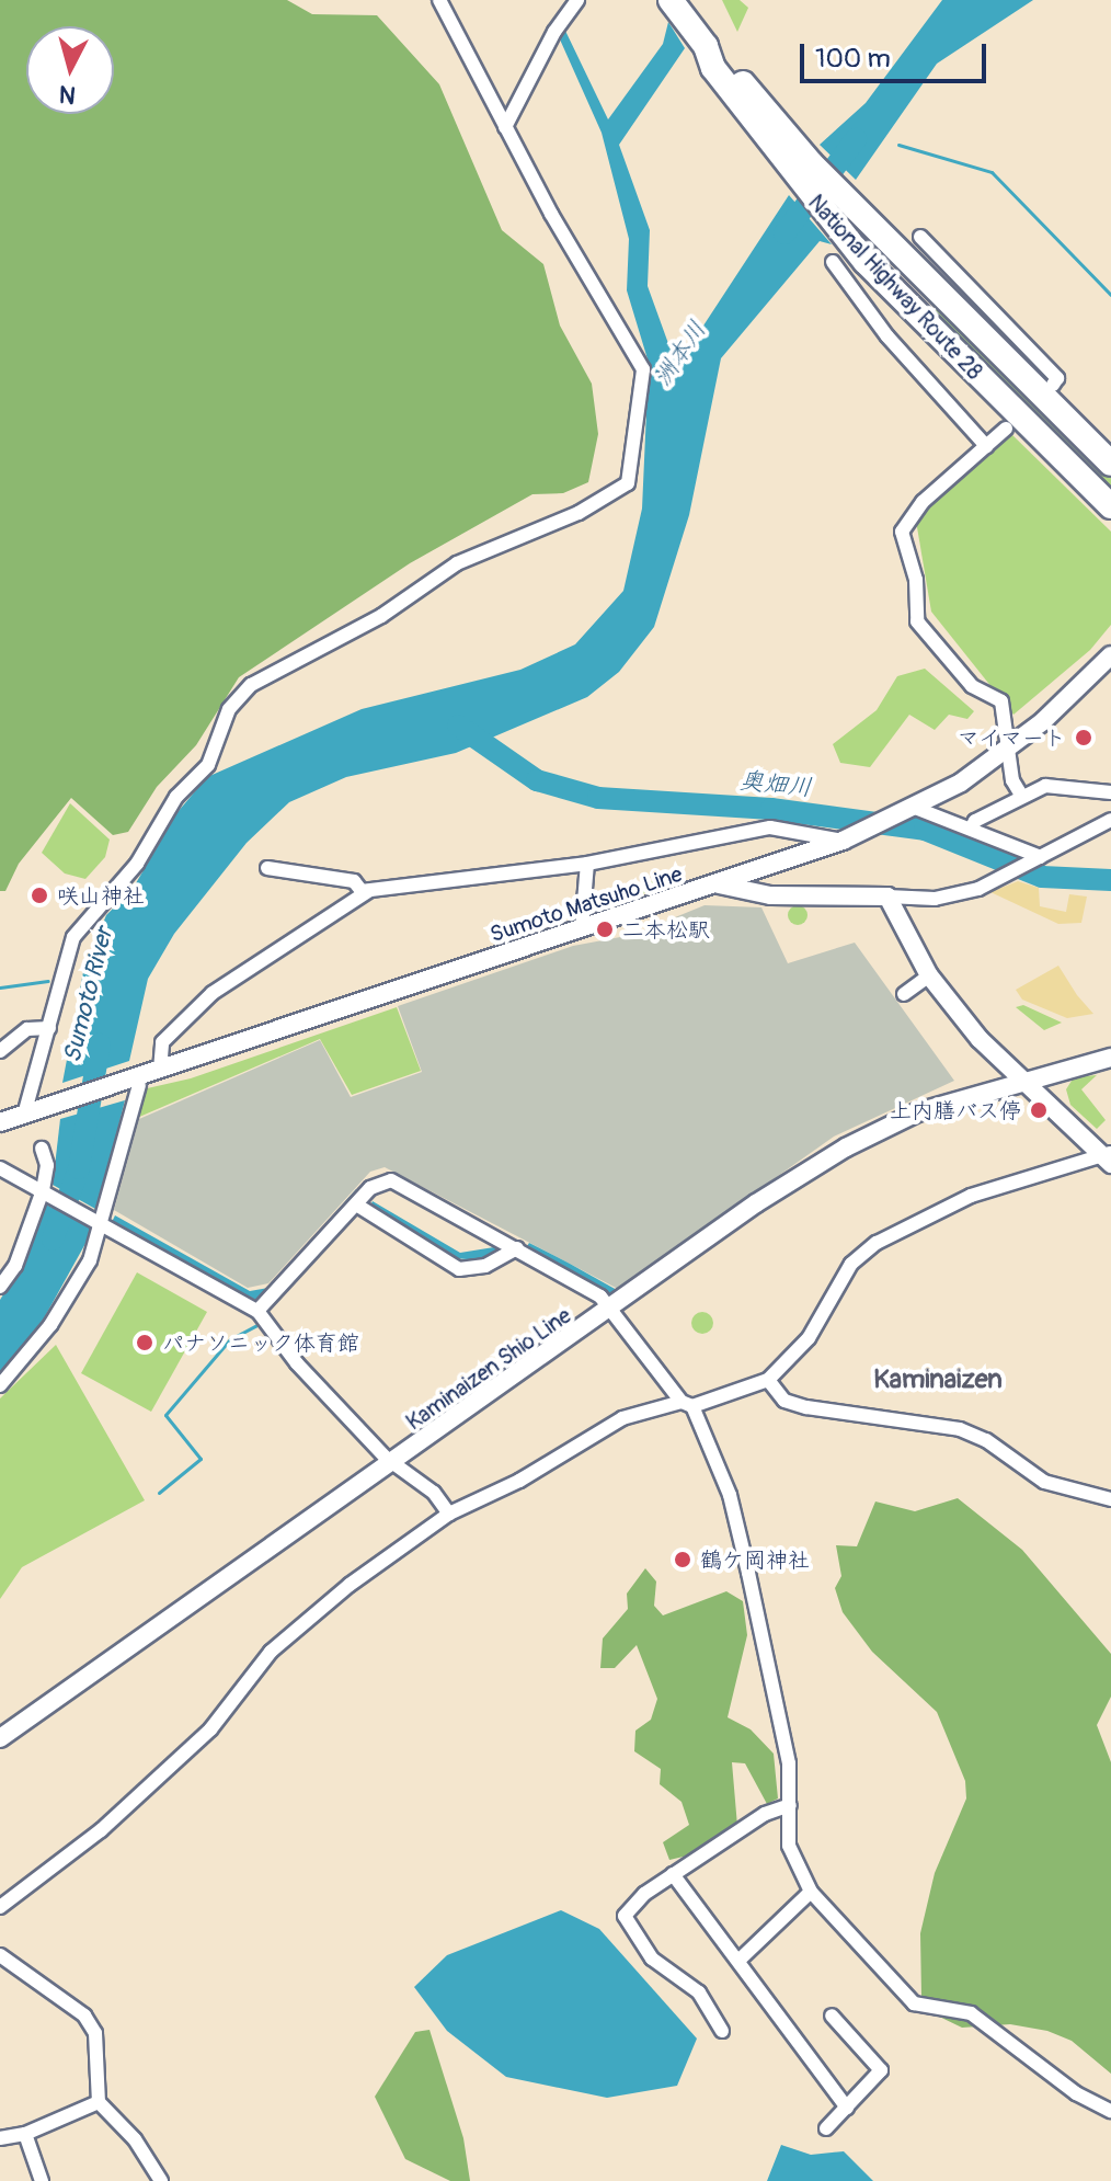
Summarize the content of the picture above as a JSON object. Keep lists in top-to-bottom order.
{
  "streets": {
    "highway": ["National Highway Route 28"],
    "main road": ["Sumoto Matsuho Line", "Kaminaizen Shio Line"]
  },
  "districts": ["Kaminaizen"],
  "water": ["洲本川", "奥畑川", "Sumoto River"],
  "places": [
    "マイマート",
    "咲山神社",
    "二本松駅",
    "上内膳バス停",
    "パナソニック体育館",
    "鶴ケ岡神社"
  ],
  "scale_bar": "100 m",
  "north": "bottom"
}
